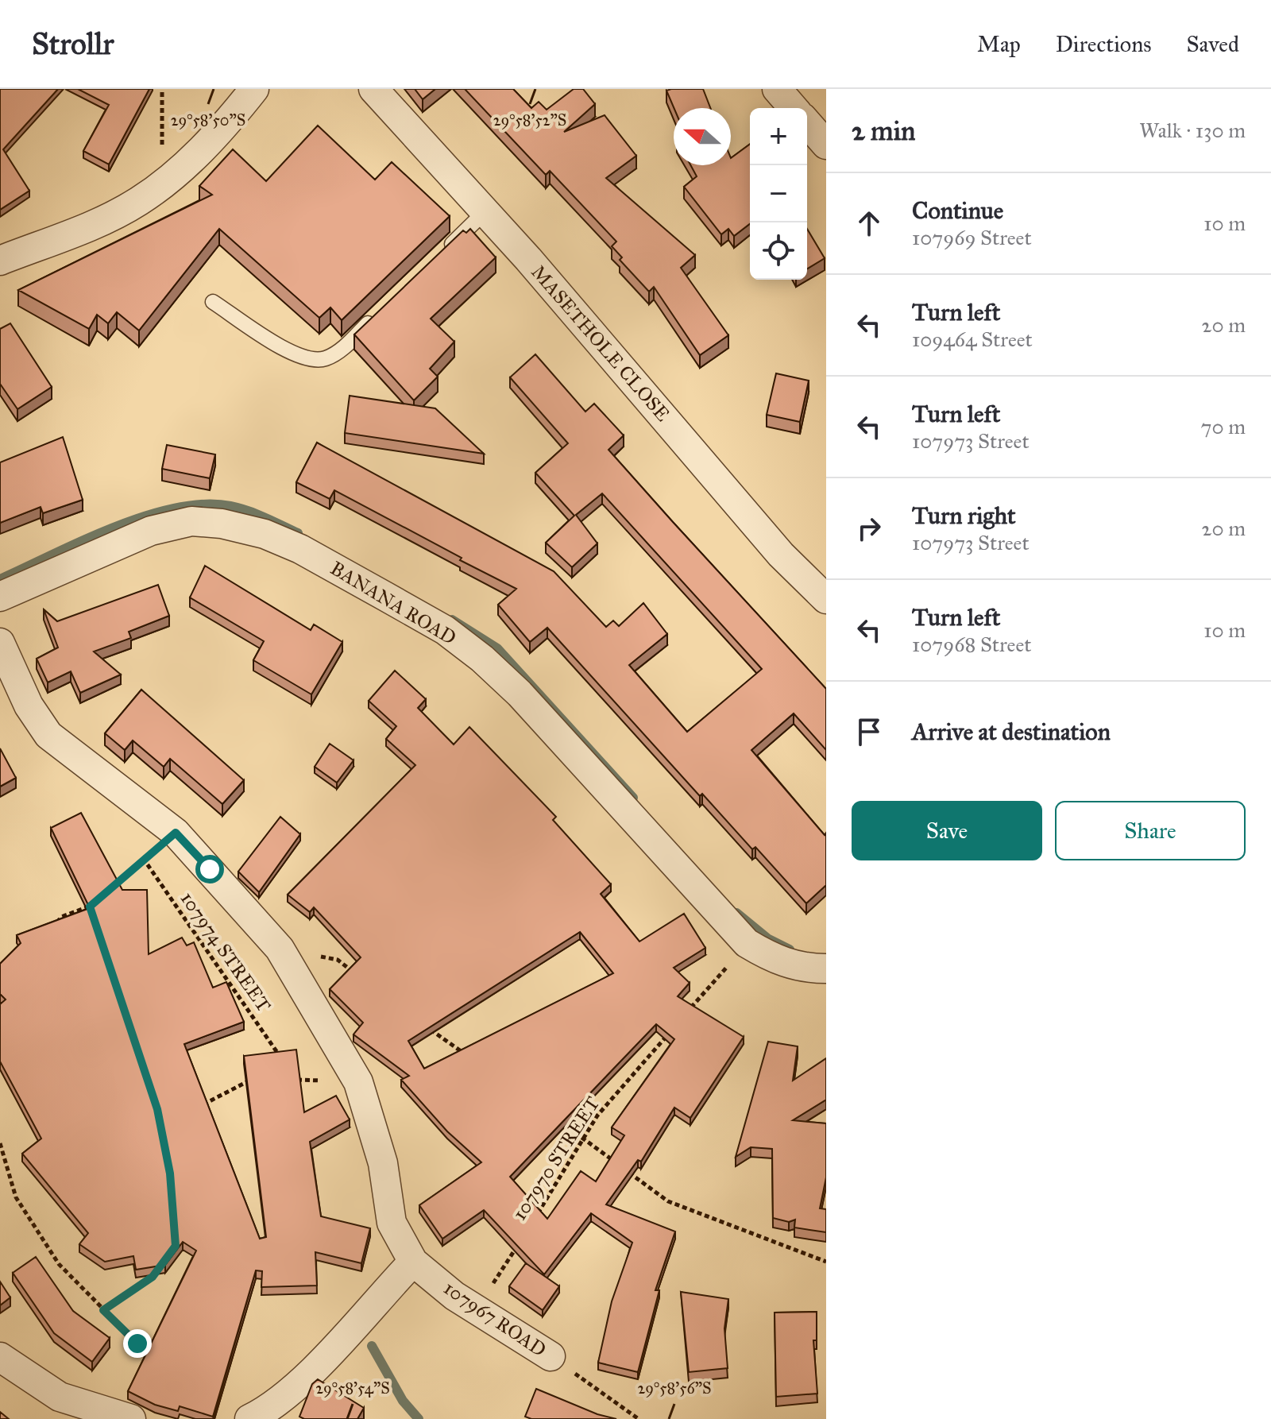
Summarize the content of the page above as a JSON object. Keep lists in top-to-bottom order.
{
  "streets": {
    "street": ["MASETHOLE CLOSE", "BANANA ROAD", "107967 ROAD"],
    "path": ["107974 STREET", "107970 STREET"]
  },
  "crossings": [
    ["107970 STREET", "107967 ROAD"]
  ],
  "north": "left",
  "page": {
    "header": "Strollr",
    "nav": ["Map", "Directions", "Saved"],
    "heading": ["2 min", "Walk · 130 m"],
    "map_buttons": ["+", "−"],
    "list": [
      ["Continue", "107969 Street", "10 m"],
      ["Turn left", "109464 Street", "20 m"],
      ["Turn left", "107973 Street", "70 m"],
      ["Turn right", "107973 Street", "20 m"],
      ["Turn left", "107968 Street", "10 m"],
      "Arrive at destination"
    ],
    "buttons": ["Save", "Share"]
  },
  "coordinates": [
    "29°58'50\"S",
    "29°58'52\"S",
    "29°58'54\"S",
    "29°58'56\"S"
  ]
}
